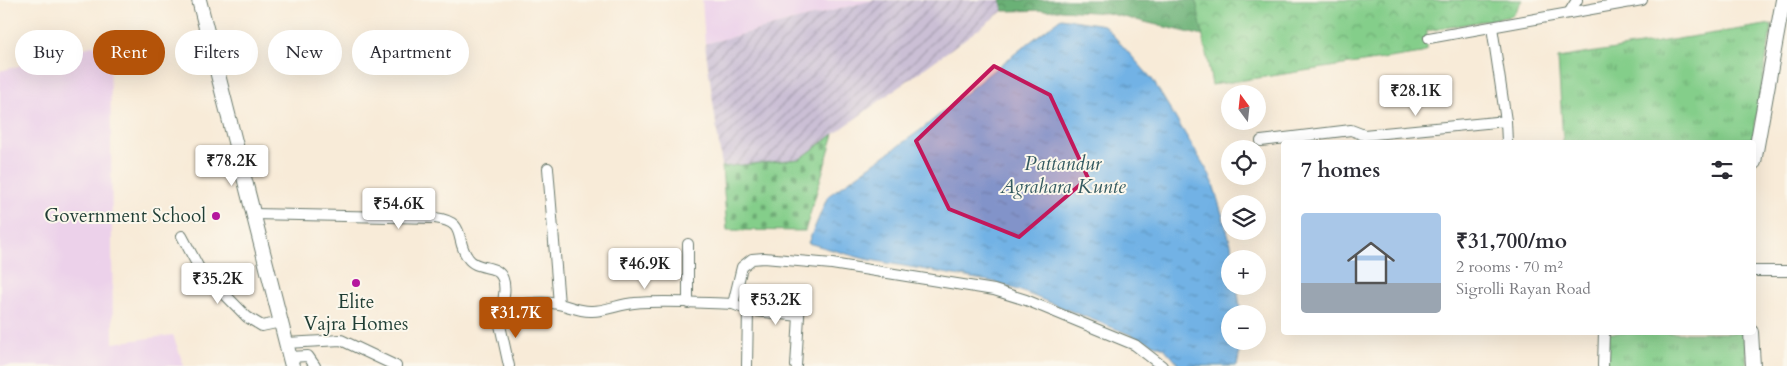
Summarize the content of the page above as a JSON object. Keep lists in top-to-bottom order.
{
  "water": ["Pattandur Agrahara Kunte"],
  "places": ["Government School", "Elite Vajra Homes"],
  "north": "top",
  "page": {
    "chip": [
      "Buy",
      "Rent",
      "Filters",
      "New",
      "Apartment"
    ],
    "price": [
      "₹28.1K",
      "₹78.2K",
      "₹54.6K",
      "₹46.9K",
      "₹35.2K",
      "₹53.2K",
      "₹31.7K"
    ],
    "map_buttons": ["+", "−"],
    "heading": "7 homes",
    "list": [
      {
        "name": "₹31,700/mo",
        "note": "2 rooms · 70 m² · Sigrolli Rayan Road"
      }
    ]
  }
}
